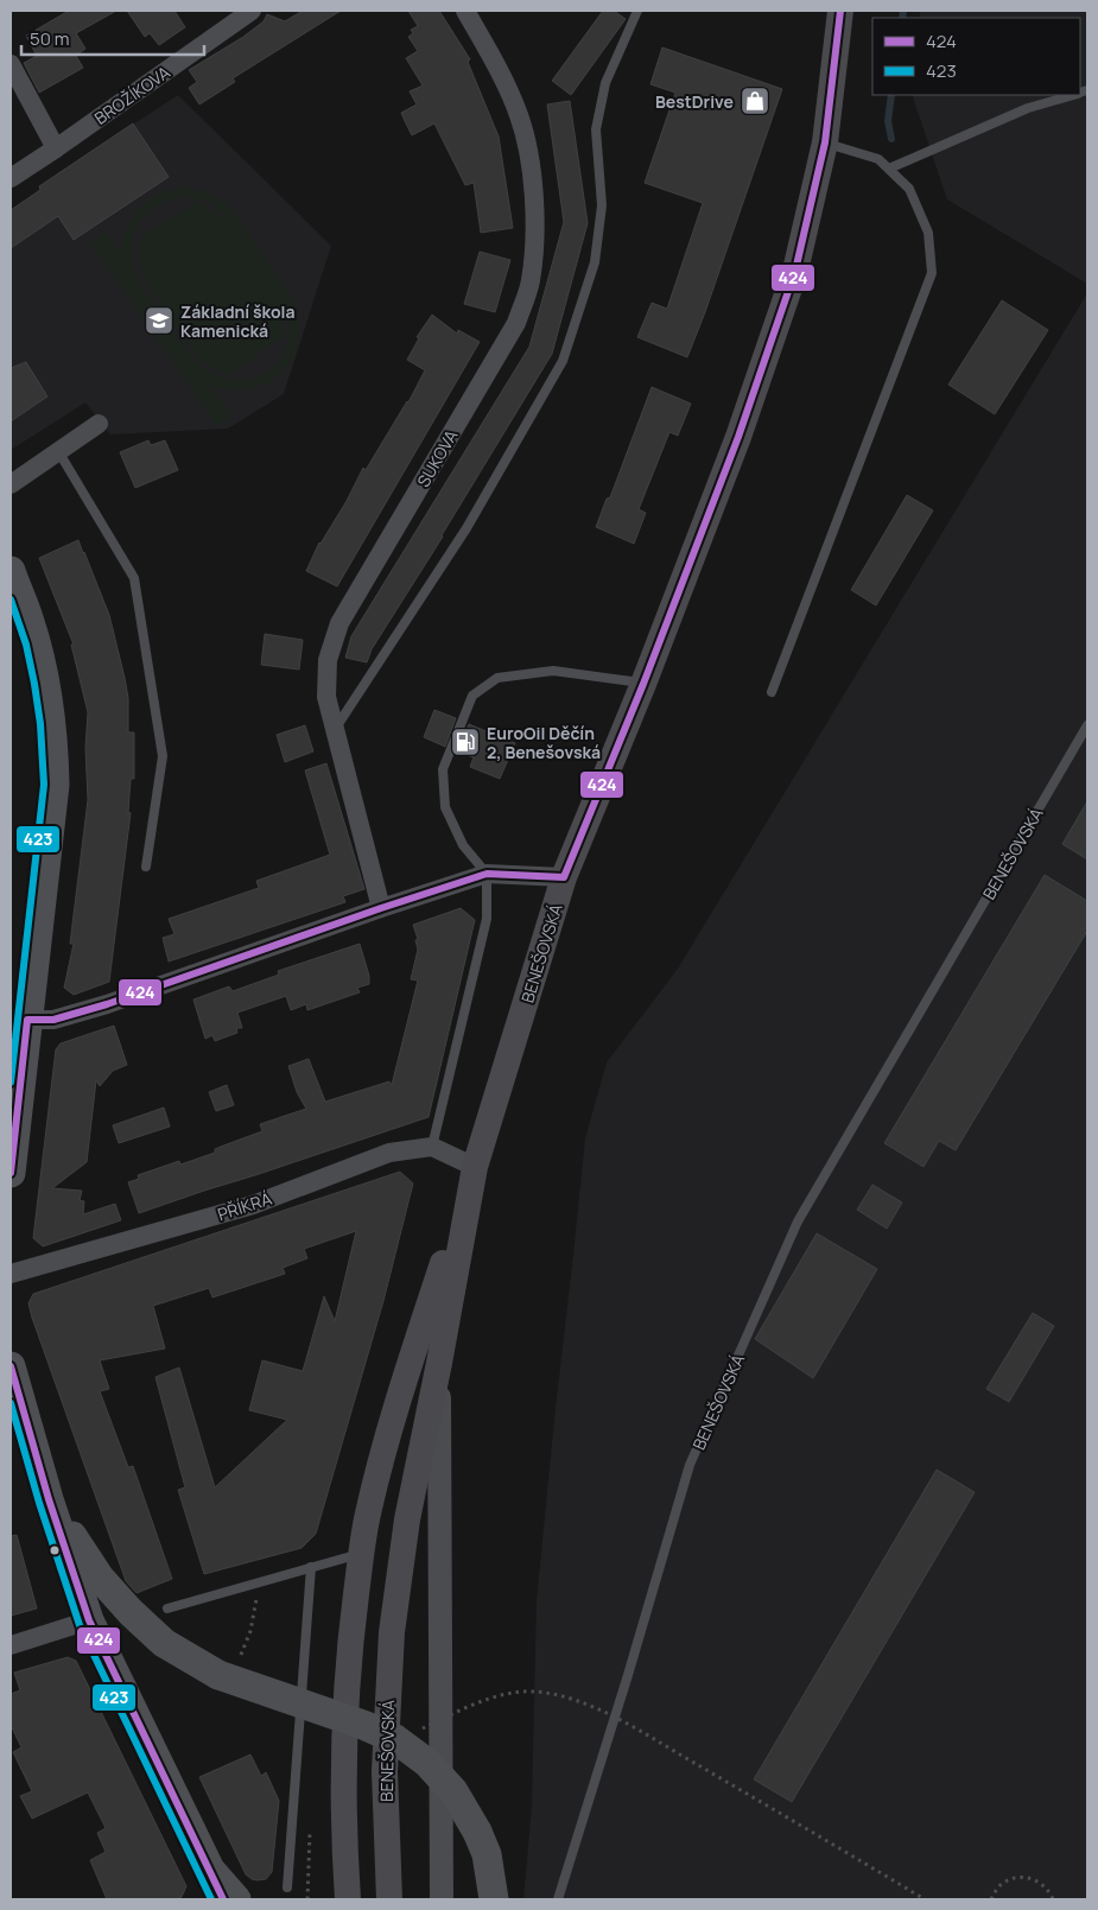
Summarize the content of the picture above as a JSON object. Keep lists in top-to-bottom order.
{
  "streets": {
    "main road": ["BENEŠOVSKÁ"],
    "street": ["BROŽÍKOVA", "SUKOVA", "PŘÍKRÁ"]
  },
  "places": {
    "shop": ["BestDrive"],
    "school or university": ["Základní škola Kamenická"],
    "fuel station": ["EuroOil Děčín 2, Benešovská"]
  },
  "lines": ["transit line 424", "transit line 423"],
  "legend": ["424", "423"],
  "scale_bar": "50 m"
}
